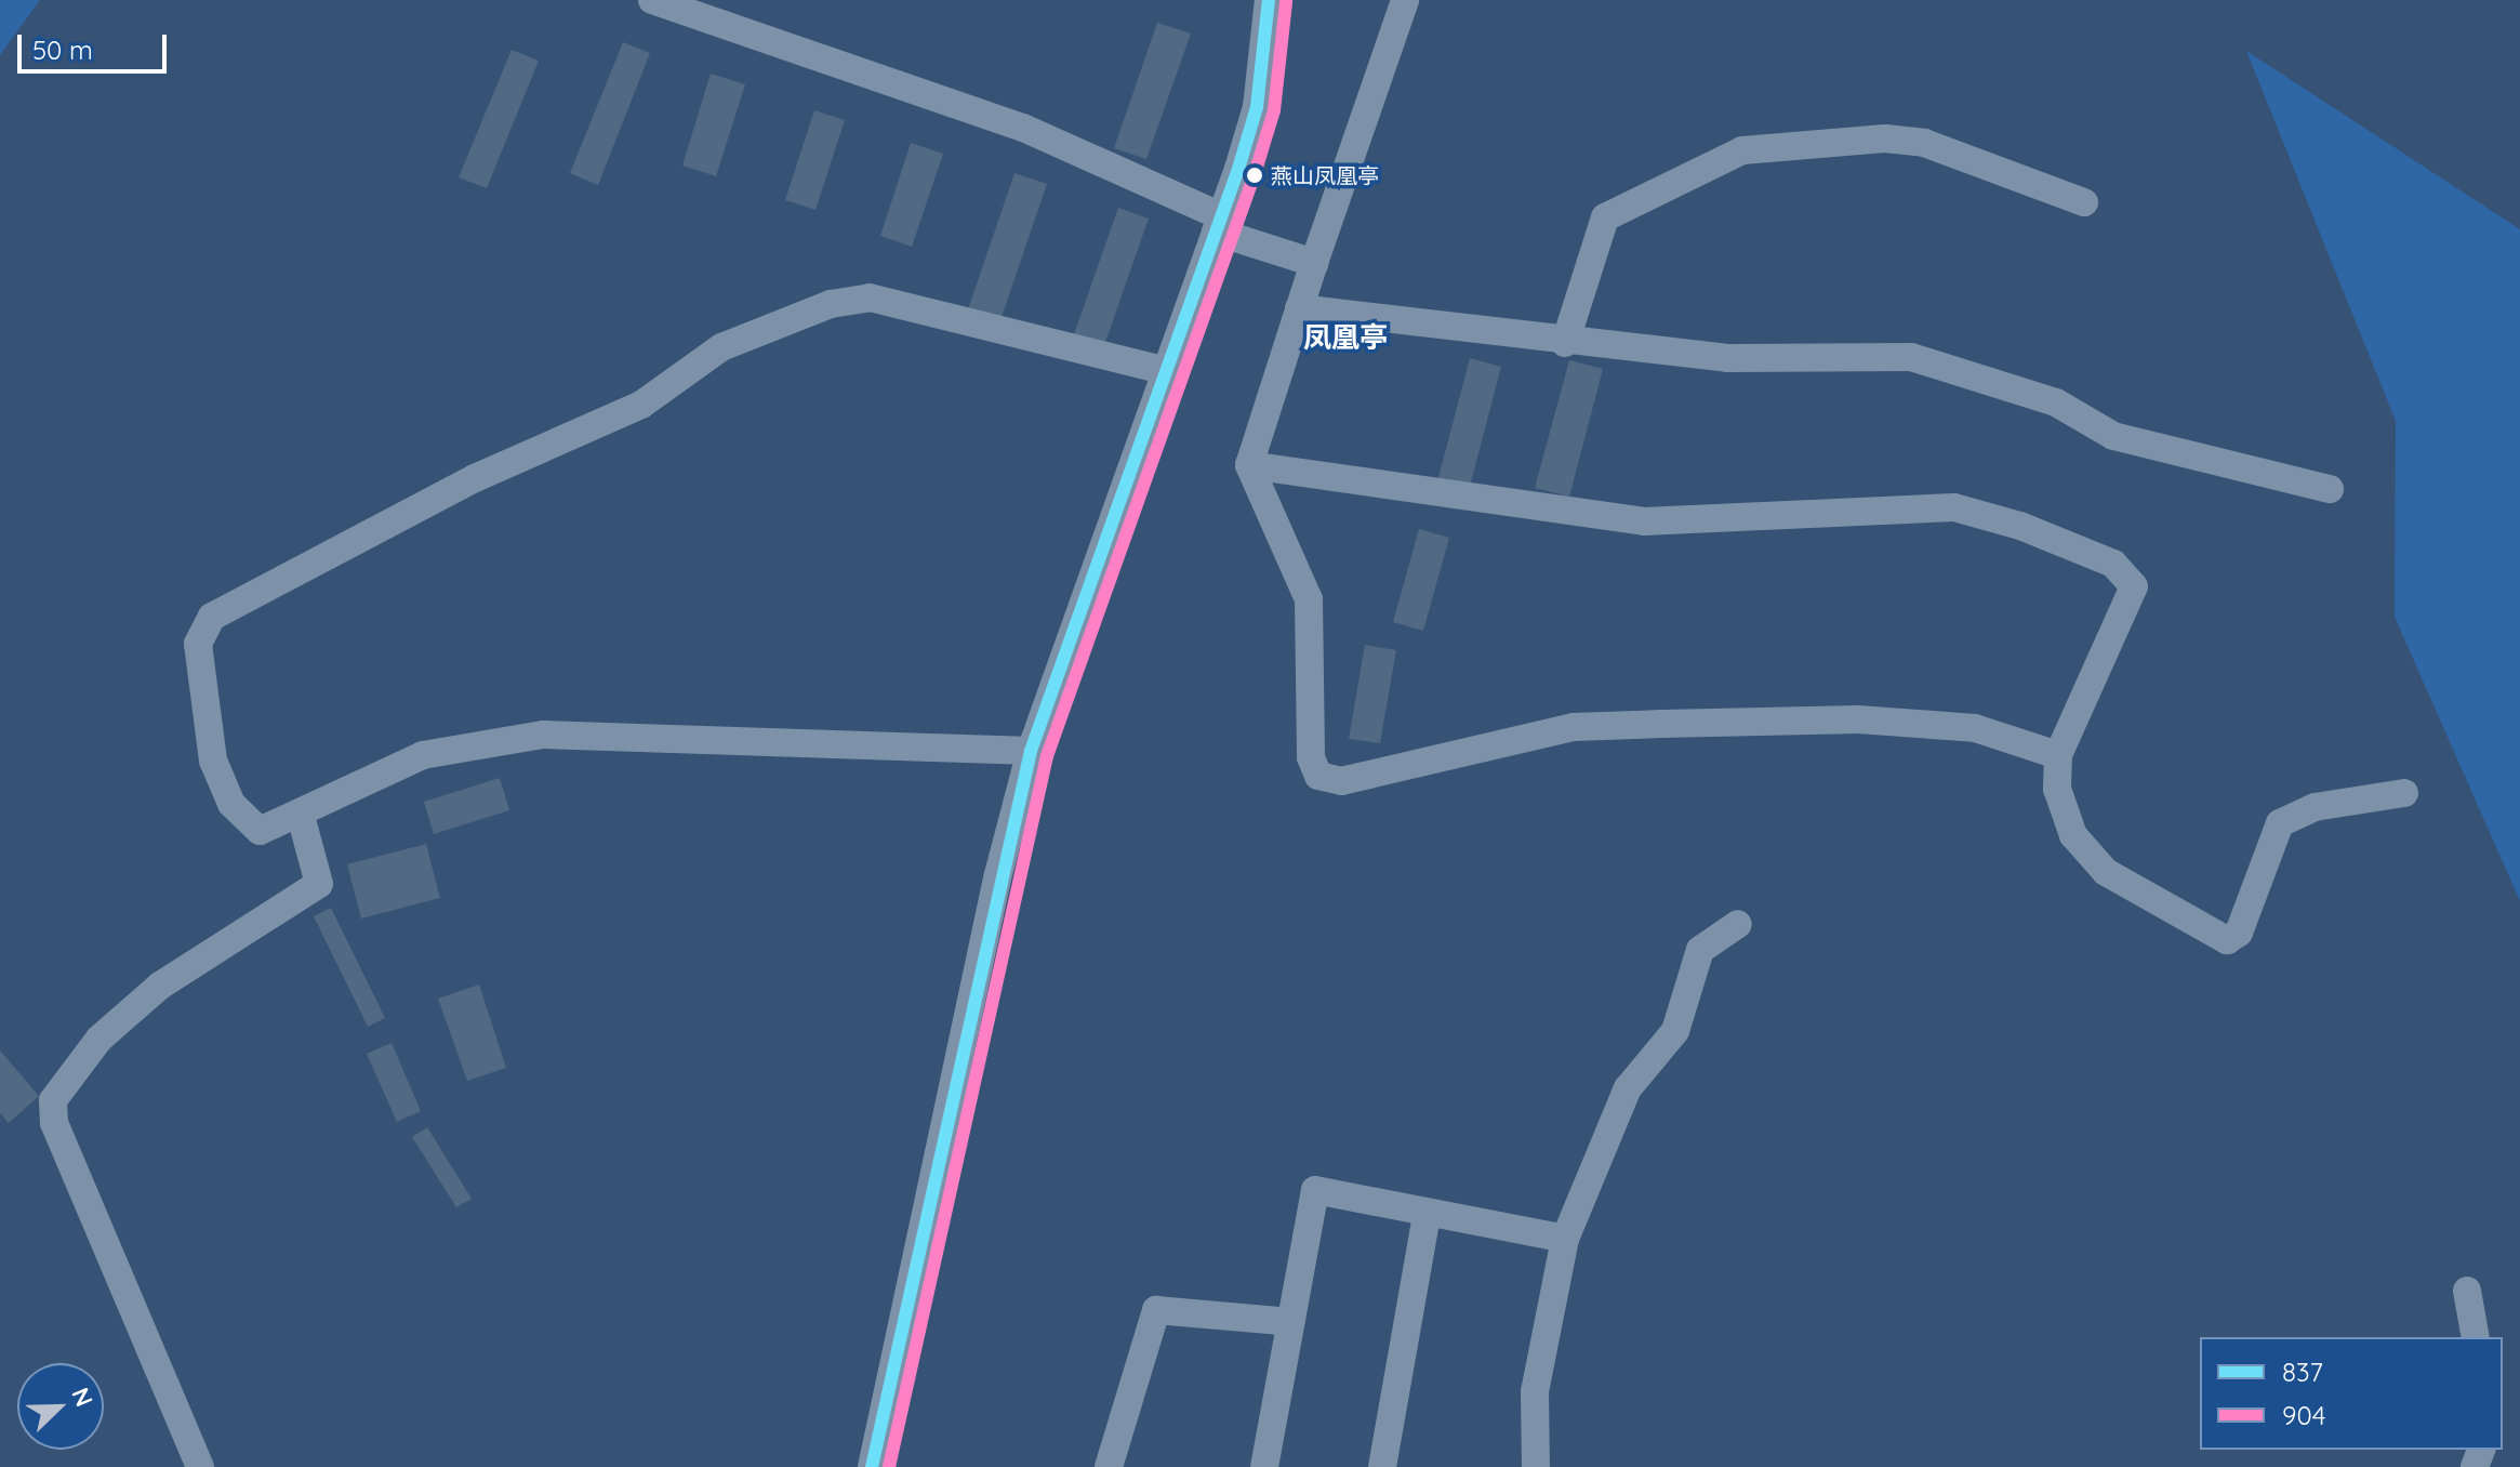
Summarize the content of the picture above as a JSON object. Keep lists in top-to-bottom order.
{
  "districts": ["凤凰亭"],
  "places": ["燕山凤凰亭"],
  "lines": ["transit line 837", "transit line 904"],
  "legend": ["837", "904"],
  "scale_bar": "50 m",
  "north": "top right"
}
